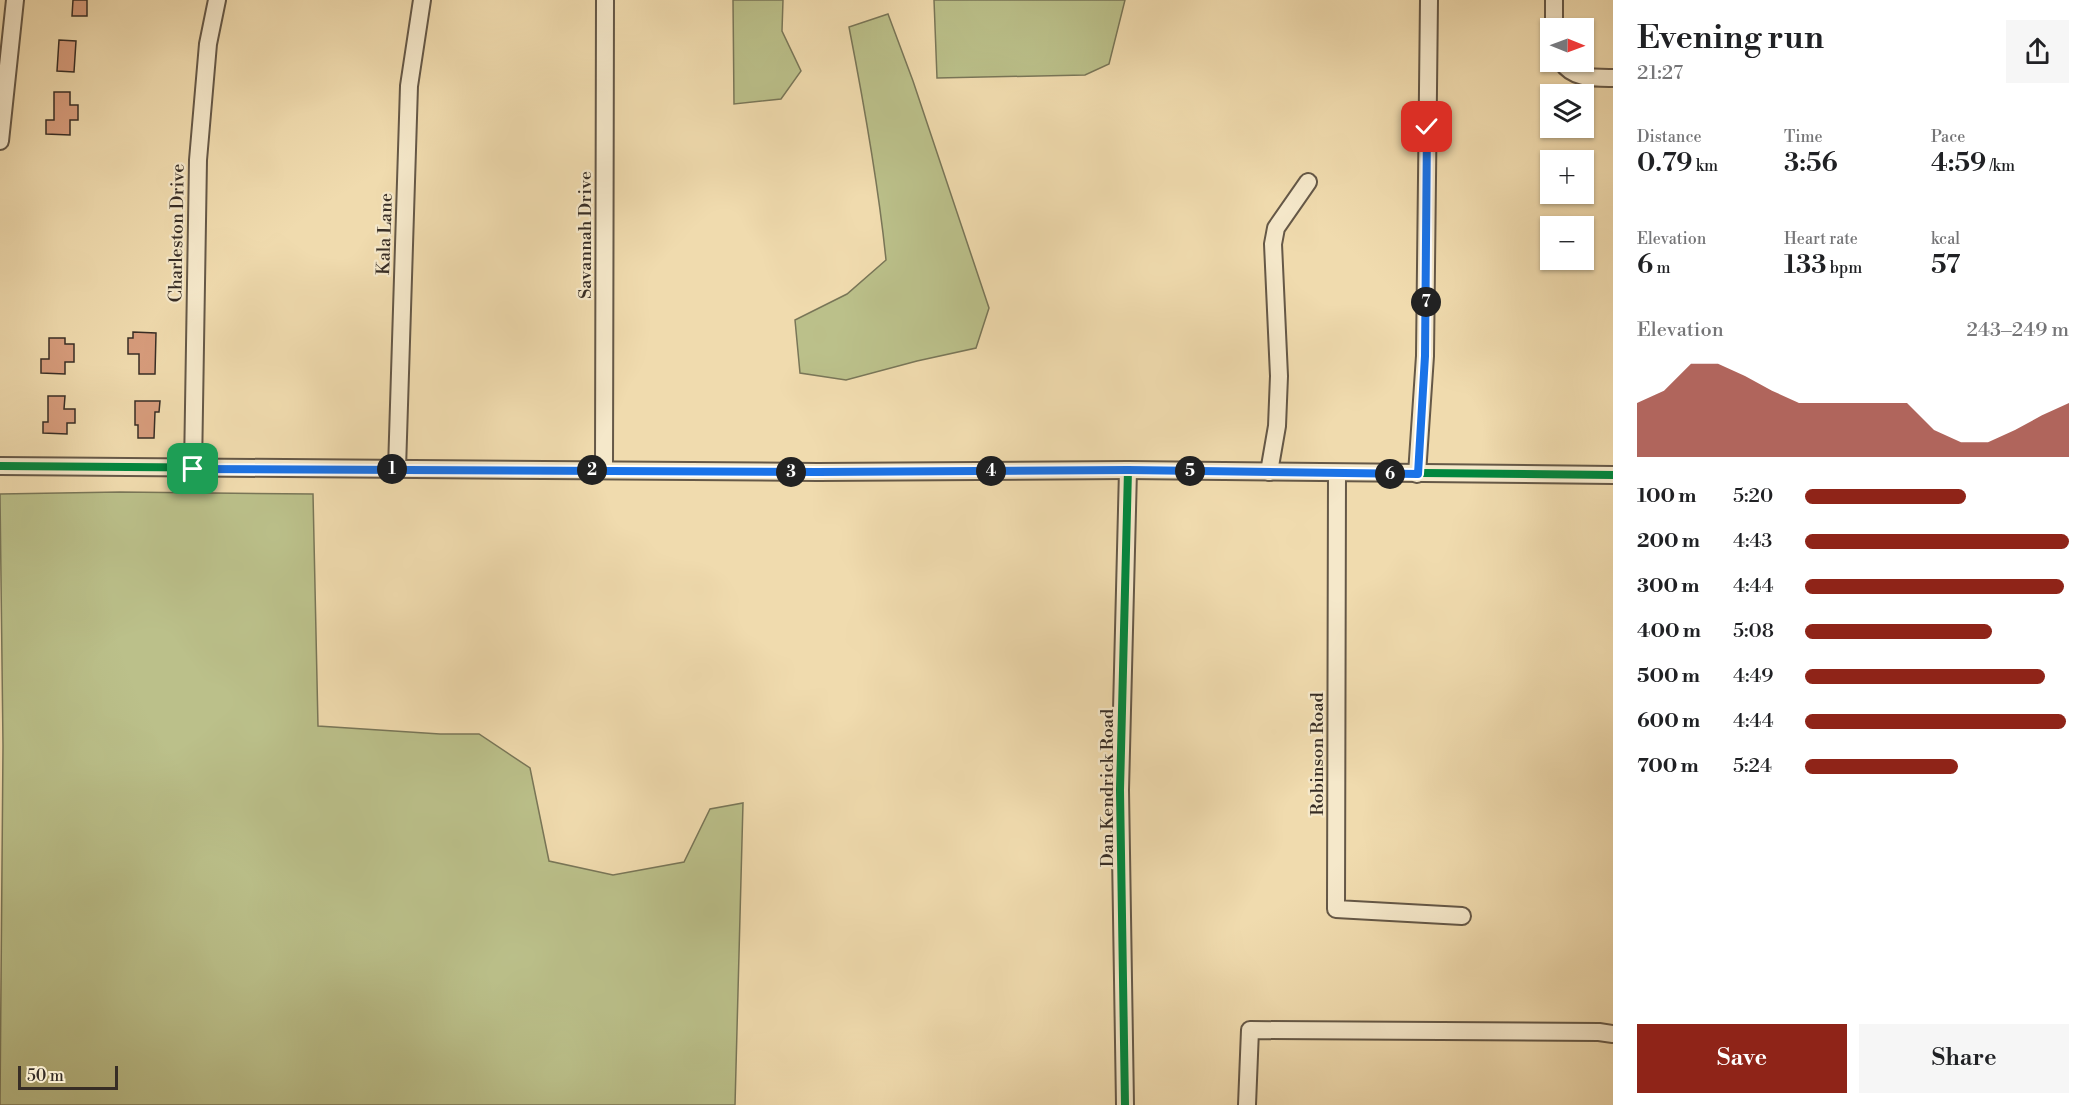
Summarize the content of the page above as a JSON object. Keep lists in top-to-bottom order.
{
  "streets": {
    "street": [
      "Charleston Drive",
      "Kala Lane",
      "Savannah Drive",
      "Robinson Road",
      "Dan Kendrick Road"
    ]
  },
  "scale_bar": "50 m",
  "north": "right",
  "page": {
    "heading": ["Evening run", "21:27"],
    "map_buttons": ["+", "−"],
    "stats": [
      ["Distance", "0.79 km"],
      ["Time", "3:56"],
      ["Pace", "4:59 /km"],
      ["Elevation", "6 m"],
      ["Heart rate", "133 bpm"],
      ["kcal", "57"]
    ],
    "pins": [
      "7",
      "1",
      "2",
      "4",
      "5",
      "3",
      "6"
    ],
    "chart": ["Elevation", "243–249 m"],
    "list": [
      {
        "name": "100 m",
        "note": "5:20"
      },
      {
        "name": "200 m",
        "note": "4:43"
      },
      {
        "name": "300 m",
        "note": "4:44"
      },
      {
        "name": "400 m",
        "note": "5:08"
      },
      {
        "name": "500 m",
        "note": "4:49"
      },
      {
        "name": "600 m",
        "note": "4:44"
      },
      {
        "name": "700 m",
        "note": "5:24"
      }
    ],
    "buttons": ["Save", "Share"],
    "scale": "50 m"
  }
}
